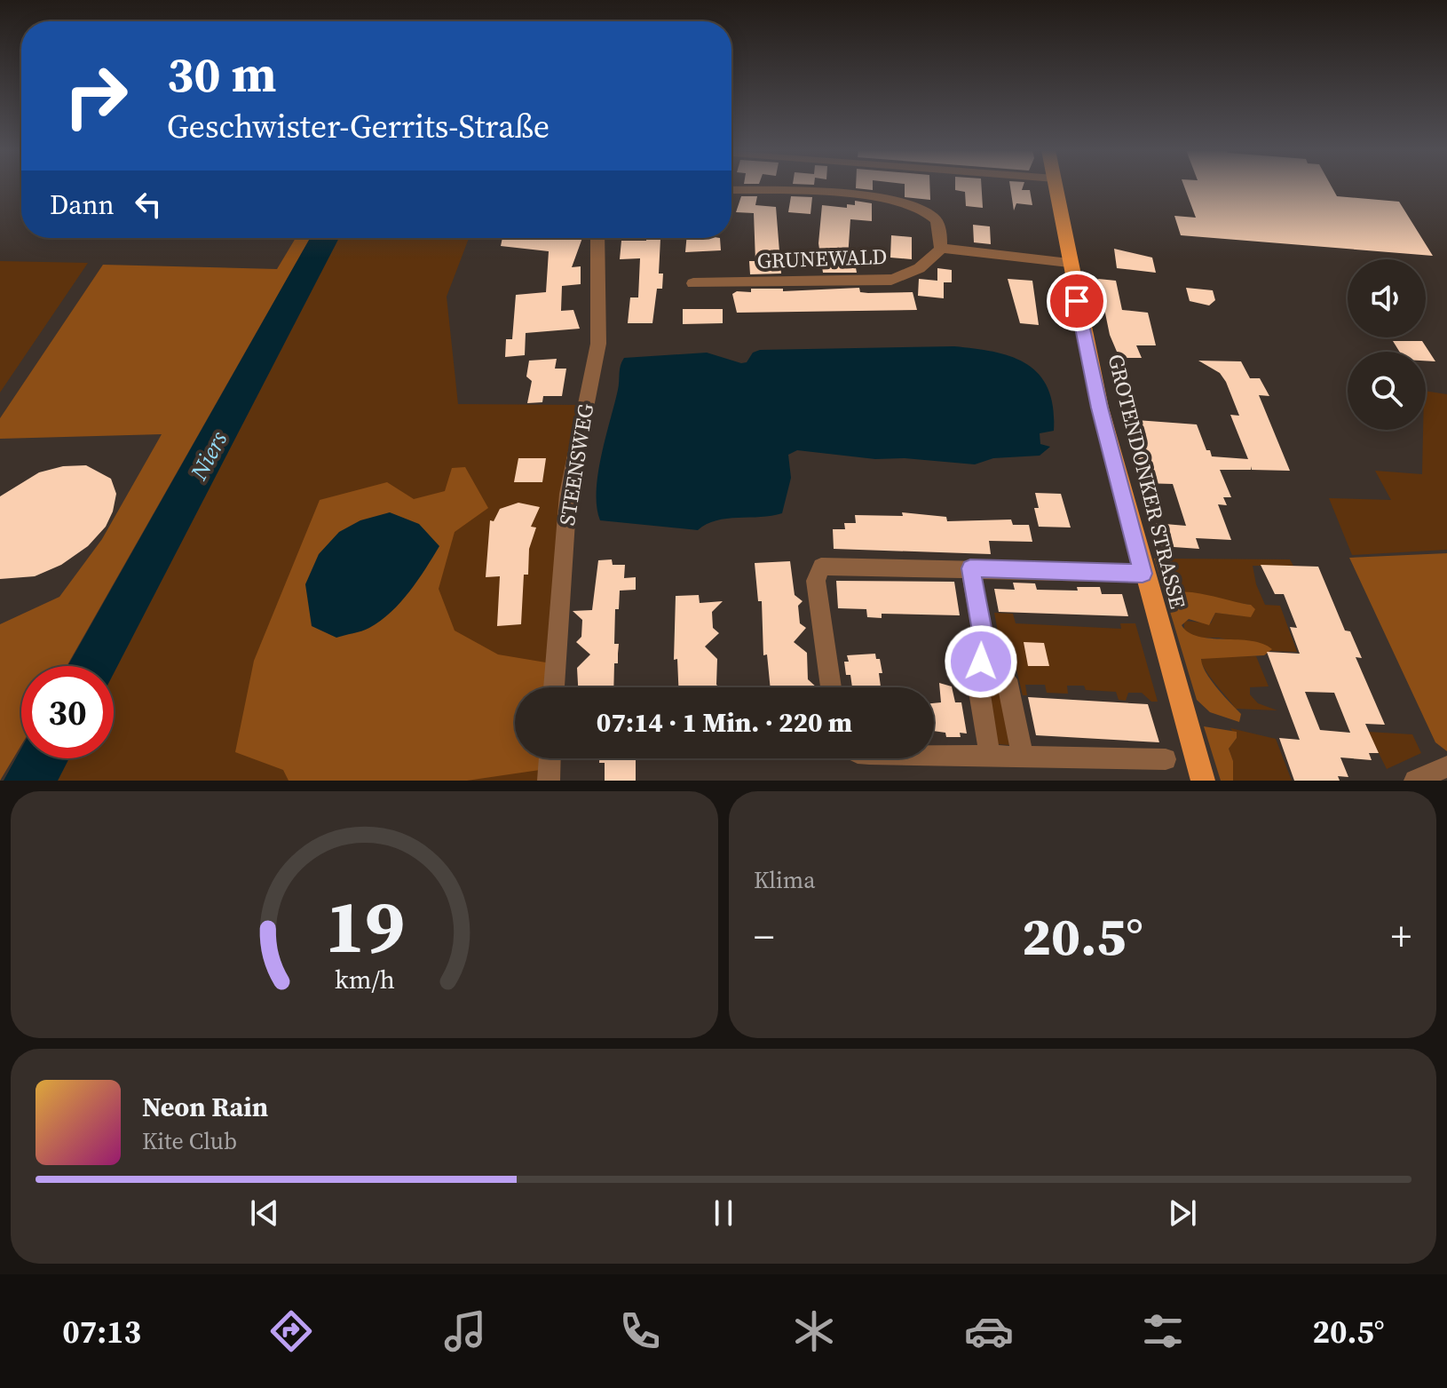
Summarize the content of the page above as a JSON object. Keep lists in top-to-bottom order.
{
  "streets": {
    "main road": ["GROTENDONKER STRASSE"],
    "street": ["GRUNEWALD", "STEENSWEG"]
  },
  "water": ["Niers"],
  "page": {
    "turn": ["30 m", "Geschwister-Gerrits-Straße"],
    "then": "Dann",
    "limit": "30",
    "trip": "07:14 · 1 Min. · 220 m",
    "tile": "Klima",
    "heat": ["−", "20.5°", "+"],
    "song": ["Neon Rain", "Kite Club"],
    "tabs": ["07:13", "20.5°"],
    "gauge": ["19", "km/h"]
  }
}
